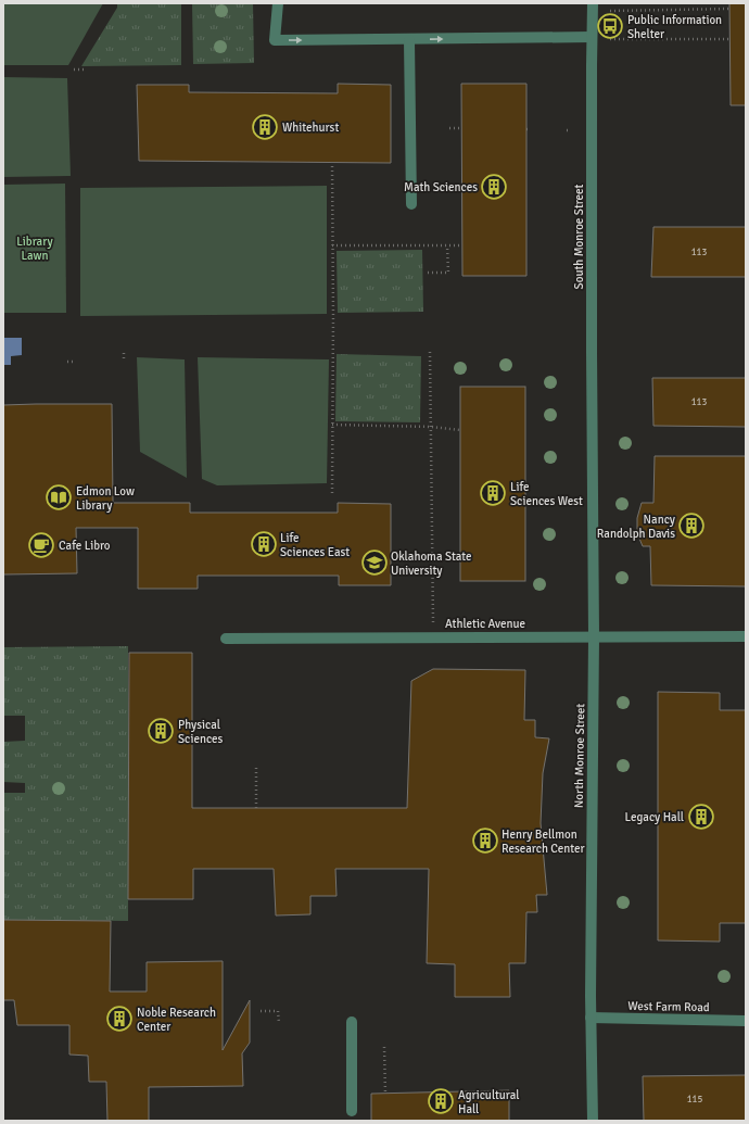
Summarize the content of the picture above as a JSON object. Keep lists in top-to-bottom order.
{
  "streets": {
    "street": [
      "South Monroe Street",
      "Athletic Avenue",
      "North Monroe Street",
      "West Farm Road"
    ]
  },
  "crossings": [
    ["South Monroe Street", "North Monroe Street"],
    ["Athletic Avenue", "North Monroe Street"],
    ["North Monroe Street", "West Farm Road"]
  ],
  "parks": ["Library Lawn"],
  "places": {
    "bus stop": ["Public Information Shelter"],
    "building": [
      "Whitehurst",
      "Math Sciences",
      "Life Sciences West",
      "Nancy Randolph Davis",
      "Life Sciences East",
      "Physical Sciences",
      "Legacy Hall",
      "Henry Bellmon Research Center",
      "Noble Research Center",
      "Agricultural Hall"
    ],
    "library": ["Edmon Low Library"],
    "cafe": ["Cafe Libro"],
    "school or university": ["Oklahoma State University"]
  },
  "house_numbers": ["113", "113", "115"]
}
